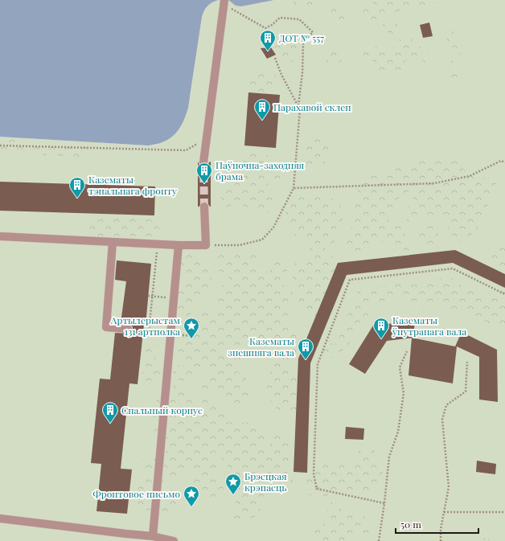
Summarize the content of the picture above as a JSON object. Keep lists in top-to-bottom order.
{
  "places": {
    "building": [
      "ДОТ № 557",
      "Парахавой склеп",
      "Паўночна-заходняя брама",
      "Казематы тэнальнага фронту",
      "Казематы ўнутранага вала",
      "Казематы знешняга вала",
      "Спальный корпус"
    ],
    "place": ["Артылерыстам 131 артполка", "Брэсцкая крэпасць", "Фронтовое письмо"]
  },
  "scale_bar": "50 m"
}
